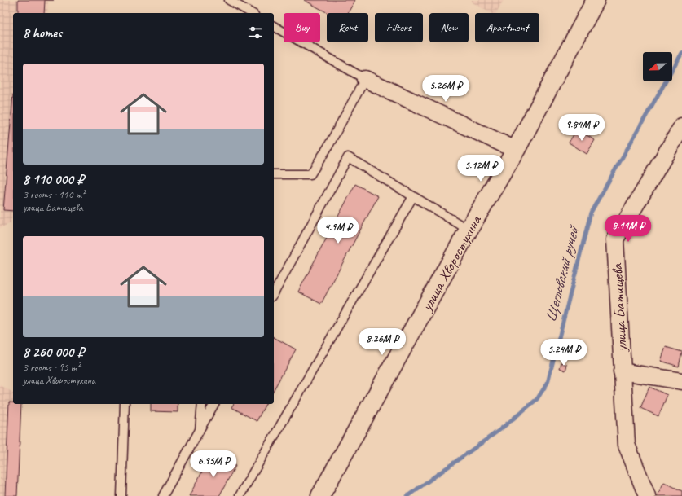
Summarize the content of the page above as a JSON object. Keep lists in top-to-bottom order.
{
  "streets": {
    "street": ["улица Хворостухина", "улица Батищева"]
  },
  "water": ["Щегловский ручей"],
  "north": "left",
  "page": {
    "chip": [
      "Buy",
      "Rent",
      "Filters",
      "New",
      "Apartment"
    ],
    "heading": "8 homes",
    "list": [
      {
        "name": "8 110 000 ₽",
        "note": "3 rooms · 110 m² · улица Батищева"
      },
      {
        "name": "8 260 000 ₽",
        "note": "3 rooms · 95 m² · улица Хворостухина"
      }
    ],
    "price": [
      "5.26M ₽",
      "9.84M ₽",
      "5.12M ₽",
      "8.11M ₽",
      "4.9M ₽",
      "8.26M ₽",
      "5.24M ₽",
      "6.95M ₽"
    ]
  }
}
